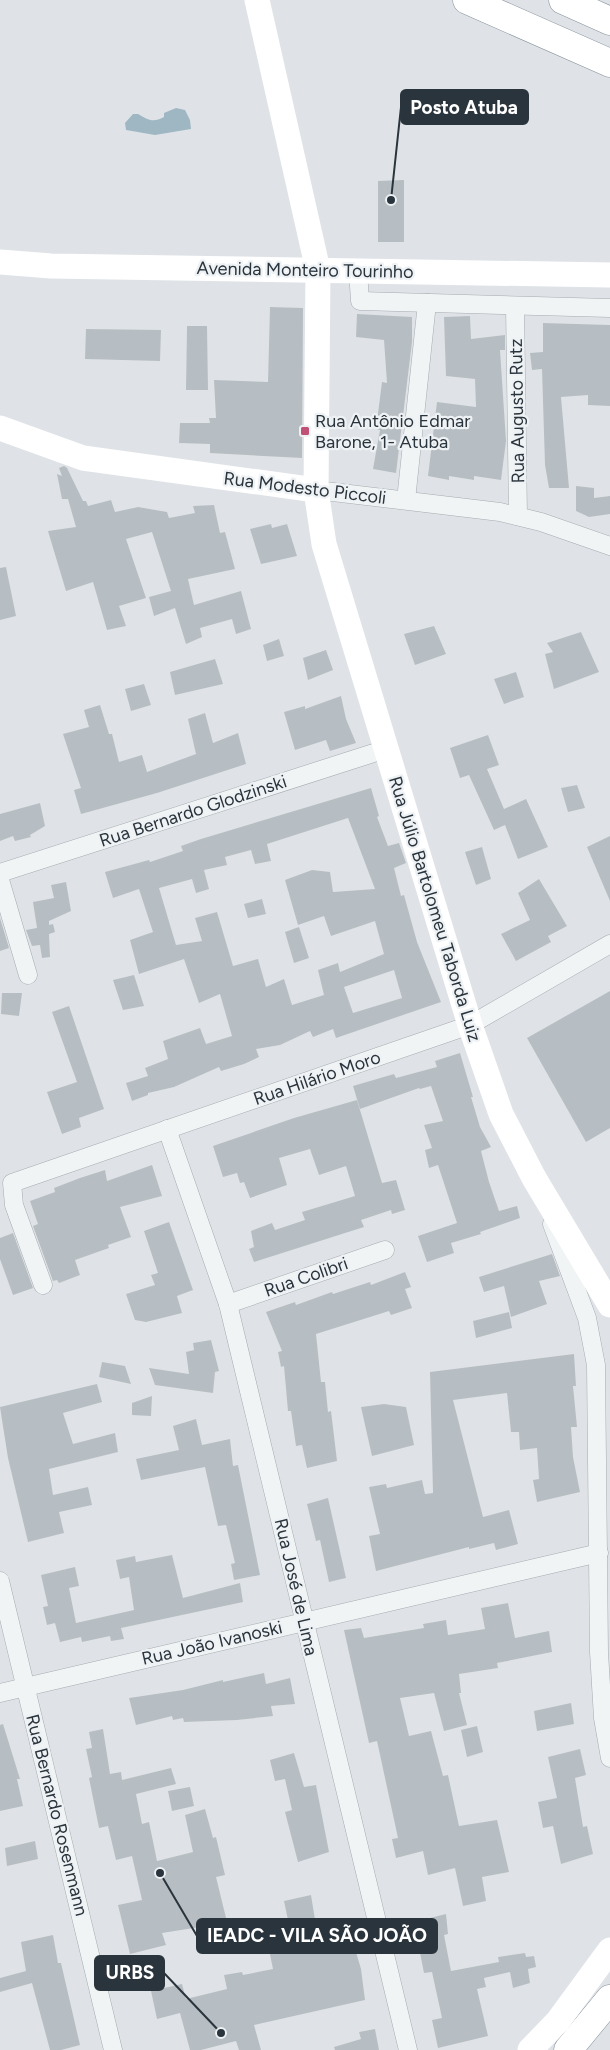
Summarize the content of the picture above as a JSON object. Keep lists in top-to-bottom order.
{
  "streets": {
    "main road": ["Avenida Monteiro Tourinho", "Rua Modesto Piccoli", "Rua Júlio Bartolomeu Taborda Luiz"],
    "street": [
      "Rua Augusto Rutz",
      "Rua Bernardo Glodzinski",
      "Rua Hilário Moro",
      "Rua Colibri",
      "Rua José de Lima",
      "Rua João Ivanoski",
      "Rua Bernardo Rosenmann"
    ]
  },
  "crossings": [
    ["Avenida Monteiro Tourinho", "Rua Júlio Bartolomeu Taborda Luiz"],
    ["Rua Augusto Rutz", "Rua Modesto Piccoli"],
    ["Rua Modesto Piccoli", "Rua Júlio Bartolomeu Taborda Luiz"],
    ["Rua Bernardo Glodzinski", "Rua Júlio Bartolomeu Taborda Luiz"],
    ["Rua Júlio Bartolomeu Taborda Luiz", "Rua Hilário Moro"],
    ["Rua Hilário Moro", "Rua José de Lima"],
    ["Rua Colibri", "Rua José de Lima"],
    ["Rua José de Lima", "Rua João Ivanoski"],
    ["Rua João Ivanoski", "Rua Bernardo Rosenmann"]
  ],
  "places": {
    "other": ["Posto Atuba", "IEADC - VILA SÃO JOÃO", "URBS"],
    "transit": ["Rua Antônio Edmar Barone, 1- Atuba"]
  }
}
